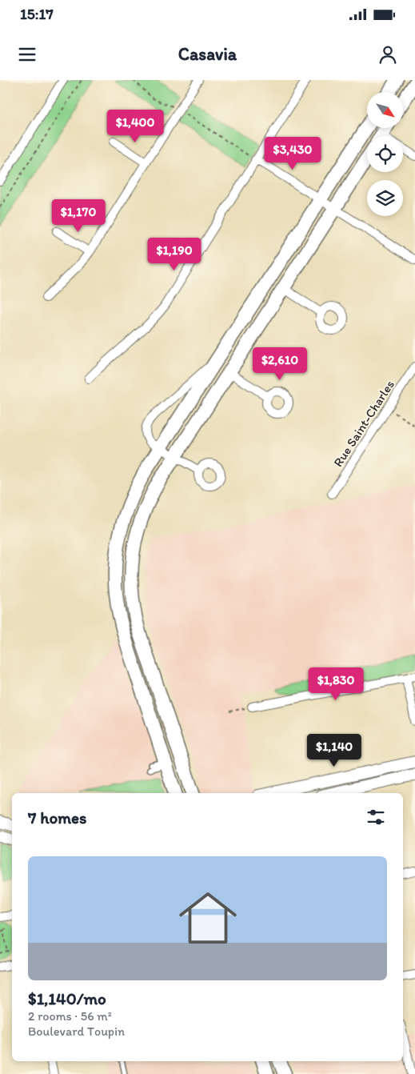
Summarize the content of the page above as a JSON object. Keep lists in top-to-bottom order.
{
  "streets": {
    "street": ["Rue Saint-Charles"]
  },
  "north": "bottom right",
  "page": {
    "status": "15:17",
    "header": "Casavia",
    "price": [
      "$1,400",
      "$3,430",
      "$1,170",
      "$1,190",
      "$2,610",
      "$1,830",
      "$1,140"
    ],
    "heading": "7 homes",
    "list": [
      {
        "name": "$1,140/mo",
        "note": "2 rooms · 56 m² · Boulevard Toupin"
      }
    ]
  }
}
